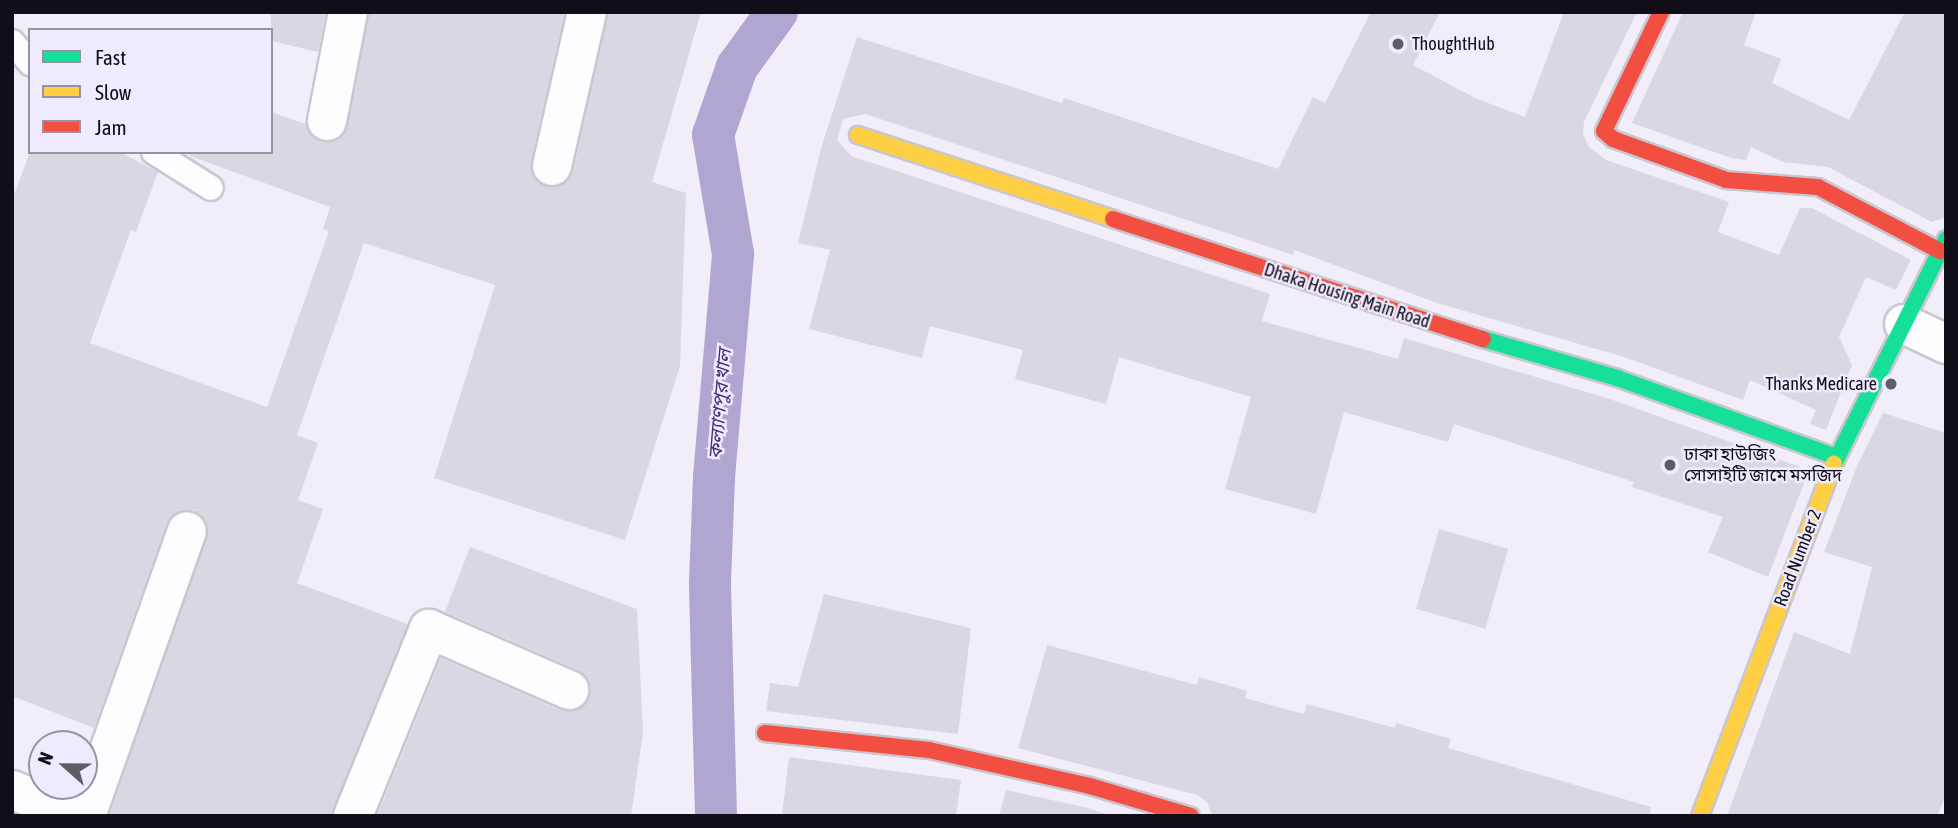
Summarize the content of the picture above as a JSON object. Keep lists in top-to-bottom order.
{
  "streets": {
    "street": ["Dhaka Housing Main Road", "Road Number 2"]
  },
  "crossings": [
    ["Dhaka Housing Main Road", "Road Number 2"]
  ],
  "water": ["কল্যাণপুর খাল"],
  "places": ["ThoughtHub", "Thanks Medicare", "ঢাকা হাউজিং সোসাইটি জামে মসজিদ"],
  "legend": ["Fast", "Slow", "Jam"],
  "north": "left"
}
